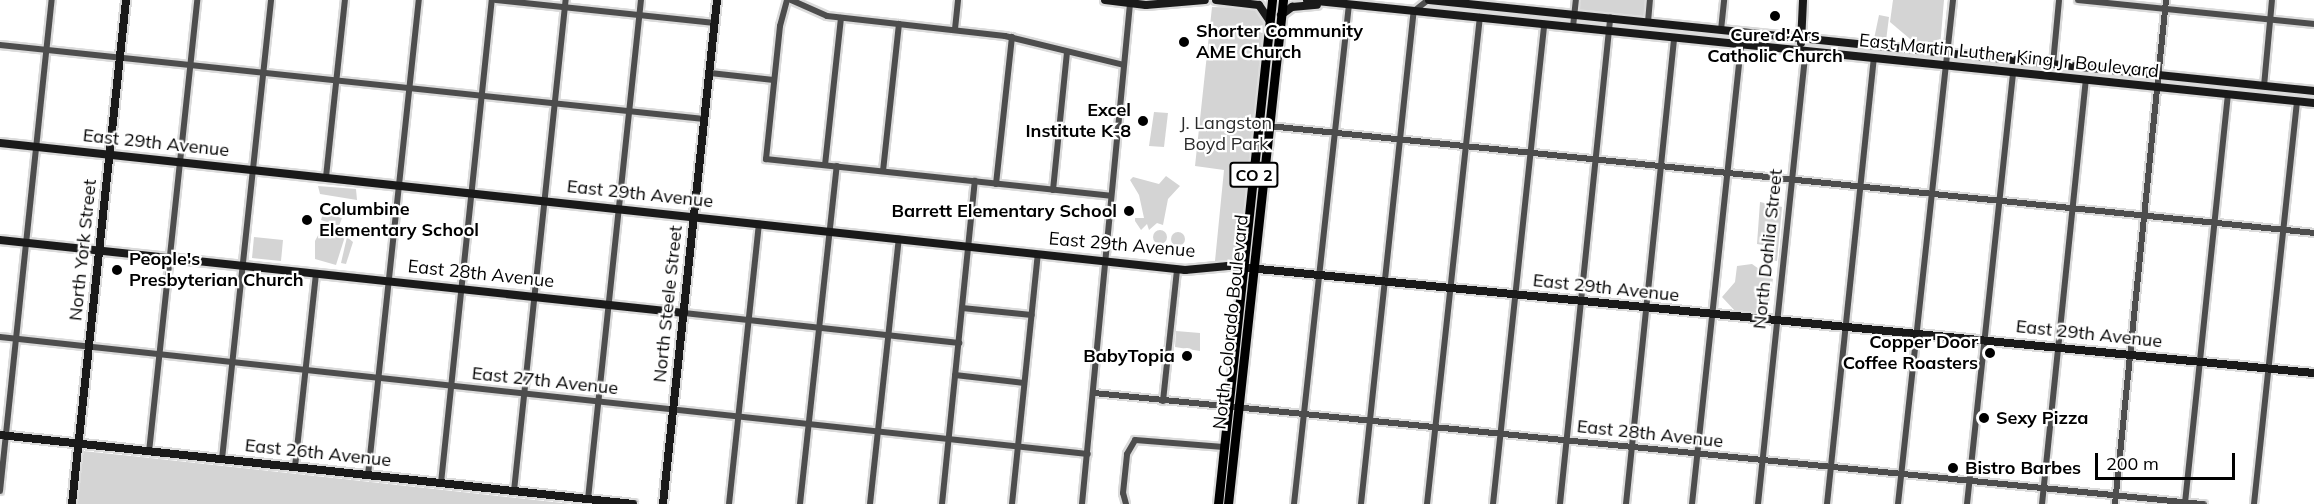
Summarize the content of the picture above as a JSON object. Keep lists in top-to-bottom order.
{
  "streets": {
    "main road": ["CO 2", "North Colorado Boulevard"],
    "street": [
      "East Martin Luther King Jr Boulevard",
      "East 29th Avenue",
      "North Dahlia Street",
      "North York Street",
      "East 28th Avenue",
      "North Steele Street",
      "East 27th Avenue",
      "East 26th Avenue"
    ]
  },
  "crossings": [
    ["East Martin Luther King Jr Boulevard", "North Dahlia Street"],
    ["East 29th Avenue", "North Dahlia Street"],
    ["East 29th Avenue", "North York Street"],
    ["East 29th Avenue", "North Steele Street"],
    ["East 29th Avenue", "North Colorado Boulevard"],
    ["North Dahlia Street", "East 28th Avenue"],
    ["North York Street", "East 28th Avenue"],
    ["North York Street", "East 27th Avenue"],
    ["North York Street", "East 26th Avenue"],
    ["East 28th Avenue", "North Steele Street"],
    ["East 28th Avenue", "North Colorado Boulevard"],
    ["North Steele Street", "East 27th Avenue"]
  ],
  "parks": ["J. Langston Boyd Park"],
  "places": [
    "Cure d'Ars Catholic Church",
    "Shorter Community AME Church",
    "Excel Institute K-8",
    "Barrett Elementary School",
    "Columbine Elementary School",
    "People's Presbyterian Church",
    "Copper Door Coffee Roasters",
    "BabyTopia",
    "Sexy Pizza",
    "Bistro Barbes"
  ],
  "scale_bar": "200 m"
}
